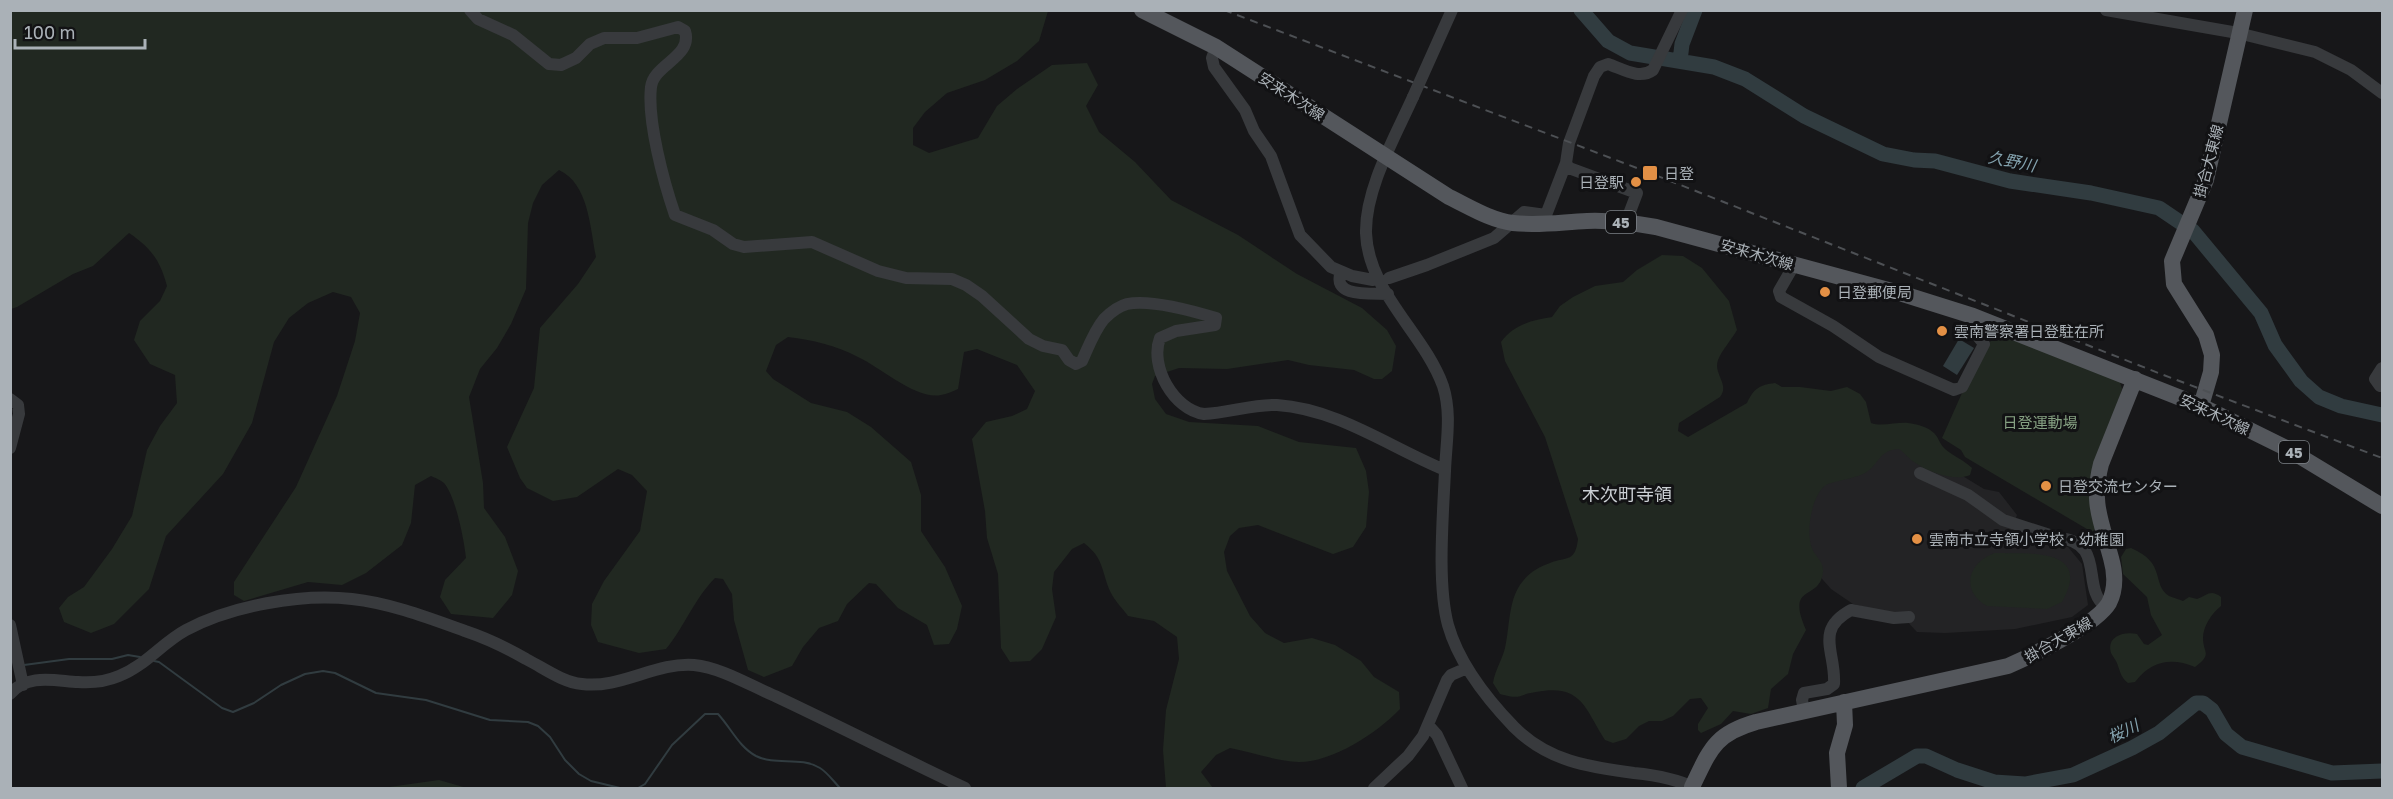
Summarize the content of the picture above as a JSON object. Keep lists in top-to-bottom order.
{
  "streets": {
    "main road": ["安来木次線", "掛合大東線", "45"]
  },
  "crossings": [
    ["安来木次線", "掛合大東線"]
  ],
  "districts": ["木次町寺領"],
  "water": ["久野川", "桜川"],
  "parks": ["日登運動場"],
  "places": {
    "transit": ["日登"],
    "other": [
      "日登駅",
      "日登郵便局",
      "雲南警察署日登駐在所",
      "日登交流センター",
      "雲南市立寺領小学校・幼稚園"
    ]
  },
  "scale_bar": "100 m"
}
